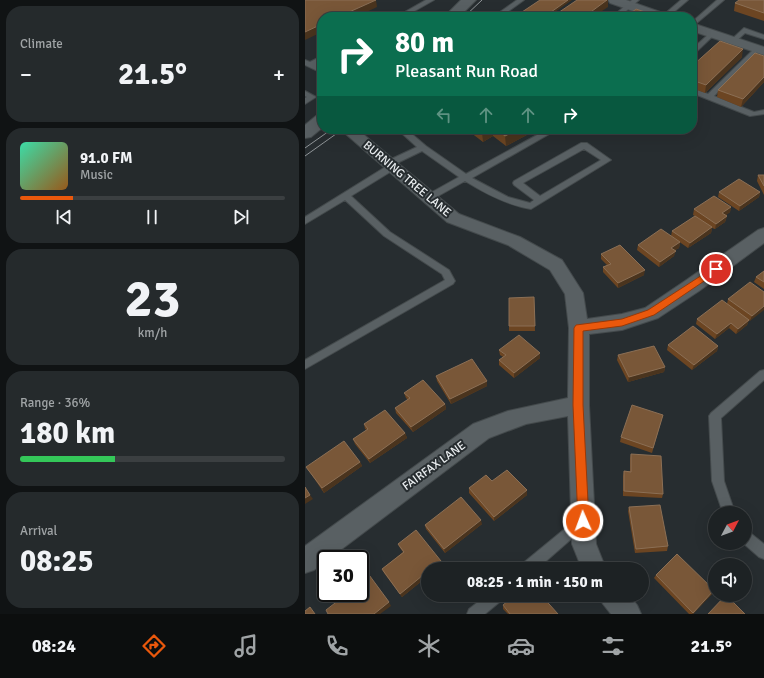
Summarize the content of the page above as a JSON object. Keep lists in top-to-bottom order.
{
  "streets": {
    "street": ["BURNING TREE LANE", "FAIRFAX LANE"]
  },
  "crossings": [
    ["BURNING TREE LANE", "FAIRFAX LANE"]
  ],
  "north": "top right",
  "page": {
    "tile": [
      "Climate",
      ["23", "km/h"],
      ["Range · 36%", "180 km"],
      ["Arrival", "08:25"]
    ],
    "turn": ["80 m", "Pleasant Run Road"],
    "heat": ["−", "21.5°", "+"],
    "song": ["91.0 FM", "Music"],
    "limit": "30",
    "trip": "08:25 · 1 min · 150 m",
    "tabs": ["08:24", "21.5°"]
  }
}
